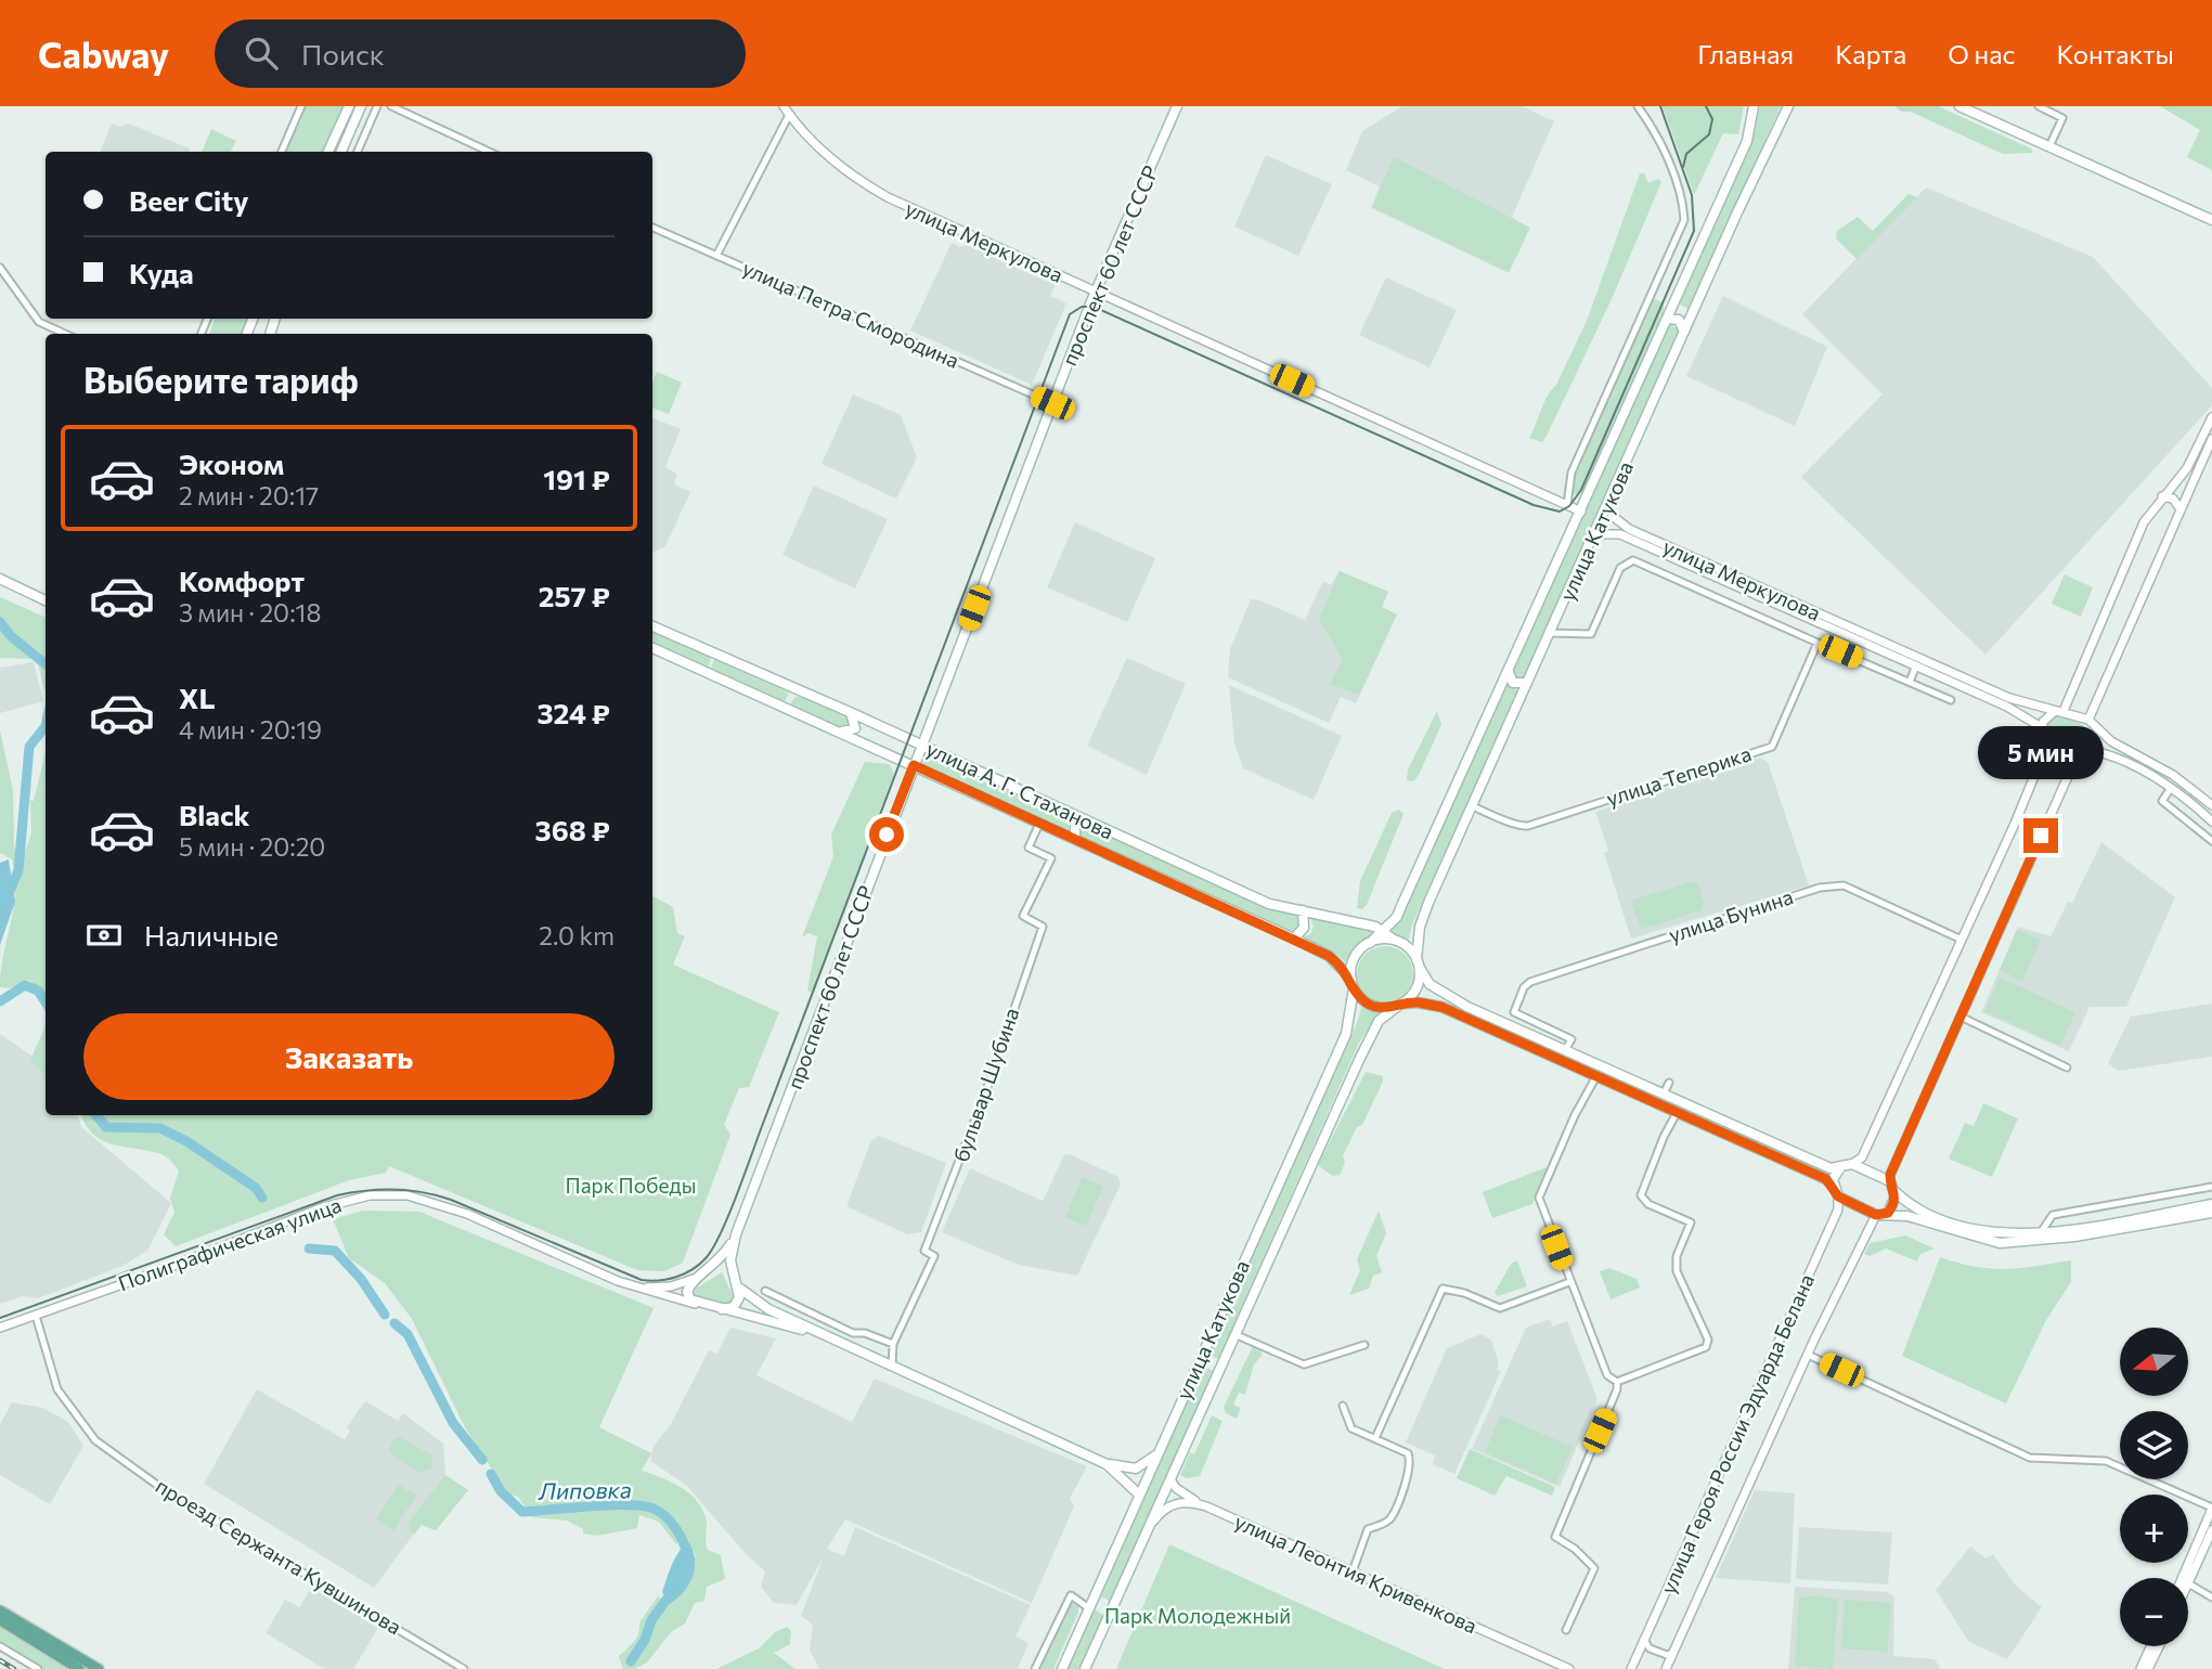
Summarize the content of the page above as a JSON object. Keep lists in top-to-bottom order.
{
  "streets": {
    "main road": ["проспект 60 лет СССР", "улица Катукова", "улица А. Г. Стаханова"],
    "street": [
      "улица Меркулова",
      "улица Петра Смородина",
      "улица Теперика",
      "улица Бунина",
      "бульвар Шубина",
      "Полиграфическая улица",
      "улица Героя России Эдуарда Белана",
      "проезд Сержанта Кувшинова",
      "улица Леонтия Кривенкова"
    ]
  },
  "crossings": [
    ["улица Меркулова", "проспект 60 лет СССР"],
    ["улица Меркулова", "улица Катукова"],
    ["проспект 60 лет СССР", "улица Петра Смородина"],
    ["проспект 60 лет СССР", "улица А. Г. Стаханова"],
    ["улица Катукова", "улица Теперика"],
    ["улица Катукова", "улица А. Г. Стаханова"],
    ["улица Катукова", "улица Леонтия Кривенкова"],
    ["улица А. Г. Стаханова", "бульвар Шубина"],
    ["Полиграфическая улица", "проезд Сержанта Кувшинова"]
  ],
  "water": ["Липовка"],
  "parks": ["Парк Победы", "Парк Молодежный"],
  "north": "left",
  "page": {
    "header": "Cabway",
    "search": "Поиск",
    "nav": [
      "Главная",
      "Карта",
      "О нас",
      "Контакты"
    ],
    "banner": ["Beer City", "Куда"],
    "heading": "Выберите тариф",
    "list": [
      {
        "name": "Эконом",
        "note": "2 мин · 20:17",
        "value": "191 ₽"
      },
      {
        "name": "Комфорт",
        "note": "3 мин · 20:18",
        "value": "257 ₽"
      },
      {
        "name": "XL",
        "note": "4 мин · 20:19",
        "value": "324 ₽"
      },
      {
        "name": "Black",
        "note": "5 мин · 20:20",
        "value": "368 ₽"
      }
    ],
    "bubble": "5 мин",
    "pay": ["Наличные", "2.0 km"],
    "buttons": "Заказать",
    "map_buttons": ["+", "−"]
  }
}
